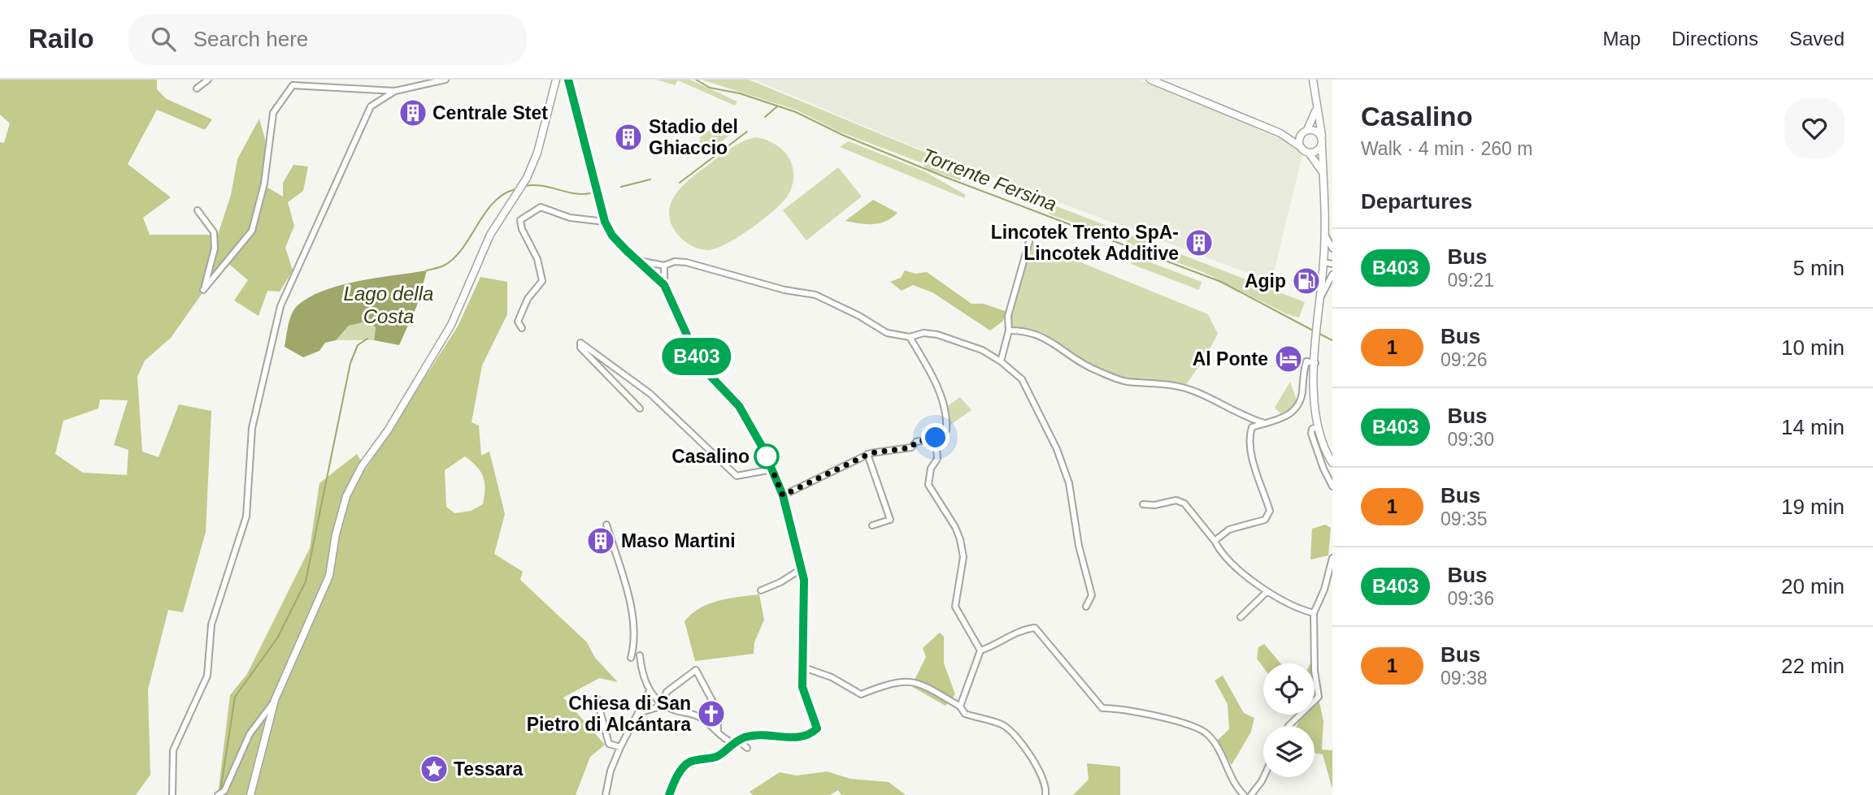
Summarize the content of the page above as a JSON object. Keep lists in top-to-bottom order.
{
  "water": ["Torrente Fersina", "Lago della Costa"],
  "places": {
    "building": [
      "Centrale Stet",
      "Stadio del Ghiaccio",
      "Lincotek Trento SpA- Lincotek Additive",
      "Maso Martini"
    ],
    "fuel station": ["Agip"],
    "hotel": ["Al Ponte"],
    "other": ["Casalino"],
    "church": ["Chiesa di San Pietro di Alcántara"],
    "place": ["Tessara"]
  },
  "lines": ["bus line B403"],
  "page": {
    "header": "Railo",
    "search": "Search here",
    "nav": ["Map", "Directions", "Saved"],
    "on_map": "B403",
    "heading": [
      ["Casalino", "Walk · 4 min · 260 m"],
      "Departures"
    ],
    "list": [
      {
        "mark": "B403",
        "name": "Bus",
        "note": "09:21",
        "value": "5 min"
      },
      {
        "mark": "1",
        "name": "Bus",
        "note": "09:26",
        "value": "10 min"
      },
      {
        "mark": "B403",
        "name": "Bus",
        "note": "09:30",
        "value": "14 min"
      },
      {
        "mark": "1",
        "name": "Bus",
        "note": "09:35",
        "value": "19 min"
      },
      {
        "mark": "B403",
        "name": "Bus",
        "note": "09:36",
        "value": "20 min"
      },
      {
        "mark": "1",
        "name": "Bus",
        "note": "09:38",
        "value": "22 min"
      }
    ]
  }
}
